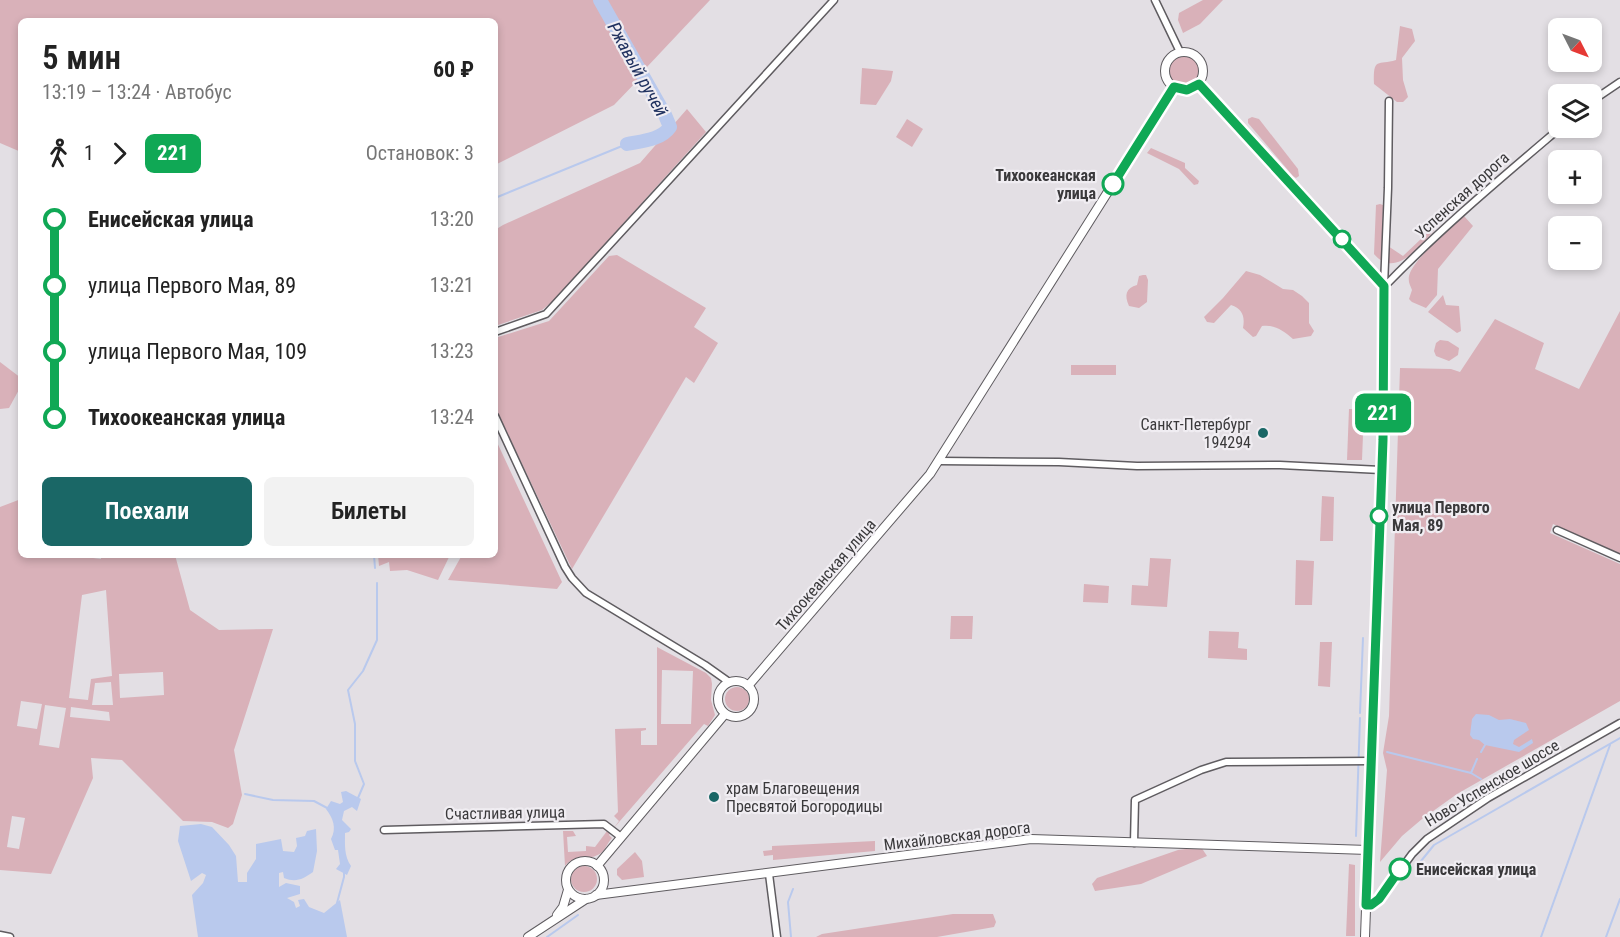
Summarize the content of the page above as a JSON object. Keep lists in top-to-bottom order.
{
  "streets": {
    "street": [
      "Успенская дорога",
      "Тихоокеанская улица",
      "Ново-Успенское шоссе",
      "Счастливая улица",
      "Михайловская дорога"
    ]
  },
  "water": ["Ржавый ручей"],
  "places": [
    "Тихоокеанская улица",
    "Санкт-Петербург 194294",
    "улица Первого Мая, 89",
    "храм Благовещения Пресвятой Богородицы",
    "Енисейская улица"
  ],
  "lines": ["bus line 221"],
  "north": "bottom right",
  "page": {
    "on_map": "221",
    "map_buttons": ["+", "−"],
    "heading": ["5 мин", "13:19 – 13:24 · Автобус", "60 ₽"],
    "legs": ["1", "221", "Остановок: 3"],
    "list": [
      {
        "name": "Енисейская улица",
        "value": "13:20"
      },
      {
        "name": "улица Первого Мая, 89",
        "value": "13:21"
      },
      {
        "name": "улица Первого Мая, 109",
        "value": "13:23"
      },
      {
        "name": "Тихоокеанская улица",
        "value": "13:24"
      }
    ],
    "buttons": ["Поехали", "Билеты"]
  }
}
